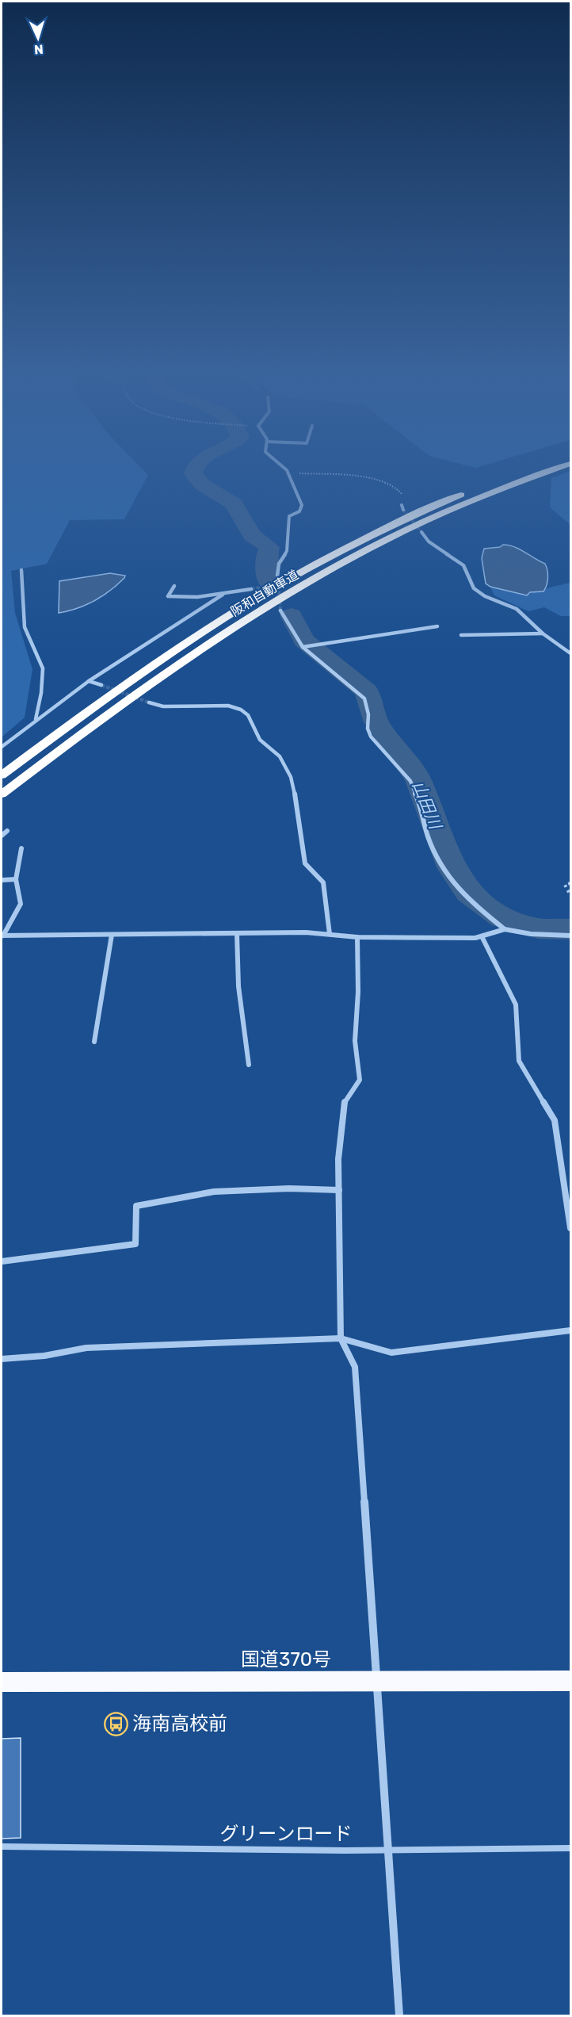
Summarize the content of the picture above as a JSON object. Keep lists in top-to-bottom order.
{
  "streets": {
    "highway": ["阪和自動車道", "国道370号"],
    "street": ["グリーンロード"]
  },
  "water": ["山田川"],
  "places": {
    "bus stop": ["海南高校前"]
  },
  "north": "bottom"
}
